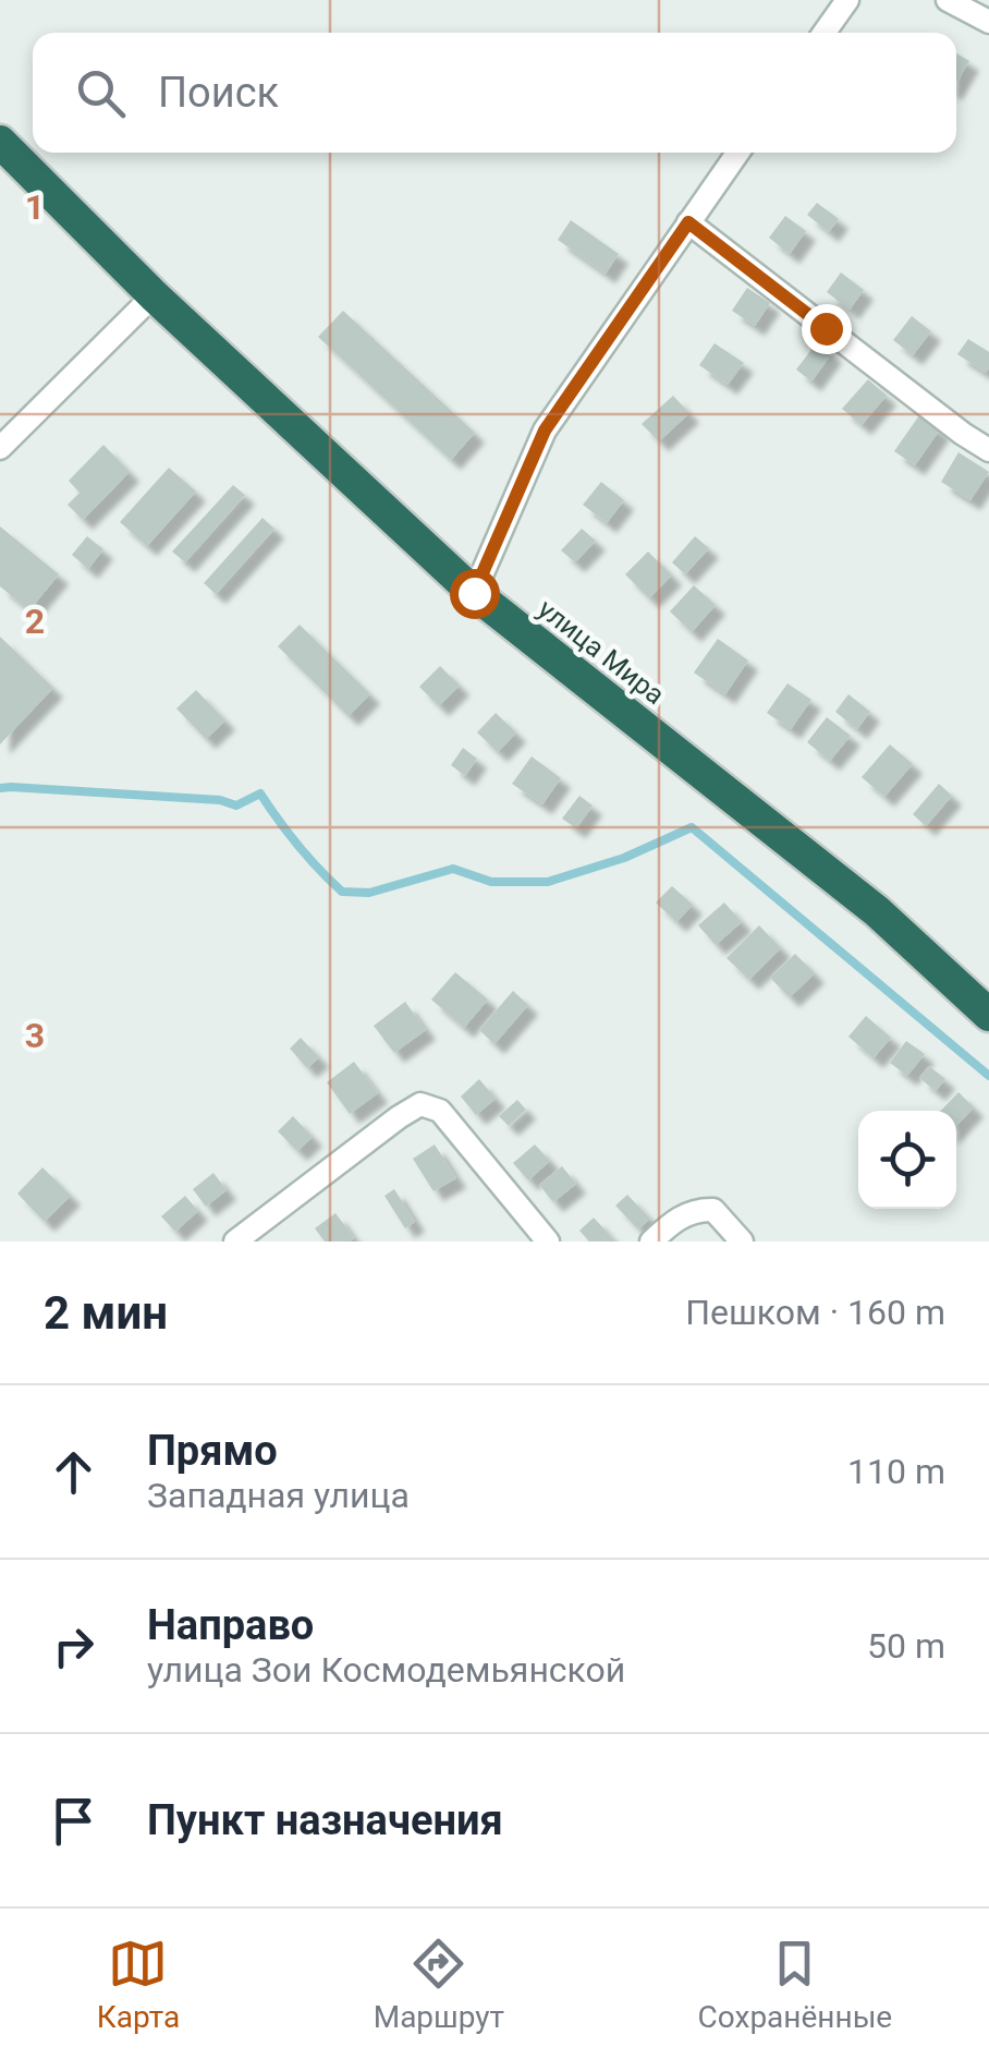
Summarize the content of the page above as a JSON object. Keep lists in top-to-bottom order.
{
  "streets": {
    "highway": ["улица Мира"]
  },
  "page": {
    "search": "Поиск",
    "heading": ["2 мин", "Пешком · 160 m"],
    "list": [
      ["Прямо", "Западная улица", "110 m"],
      ["Направо", "улица Зои Космодемьянской", "50 m"],
      "Пункт назначения"
    ],
    "nav": ["Карта", "Маршрут", "Сохранённые"]
  },
  "grid": {
    "rows": ["1", "2", "3"]
  }
}
